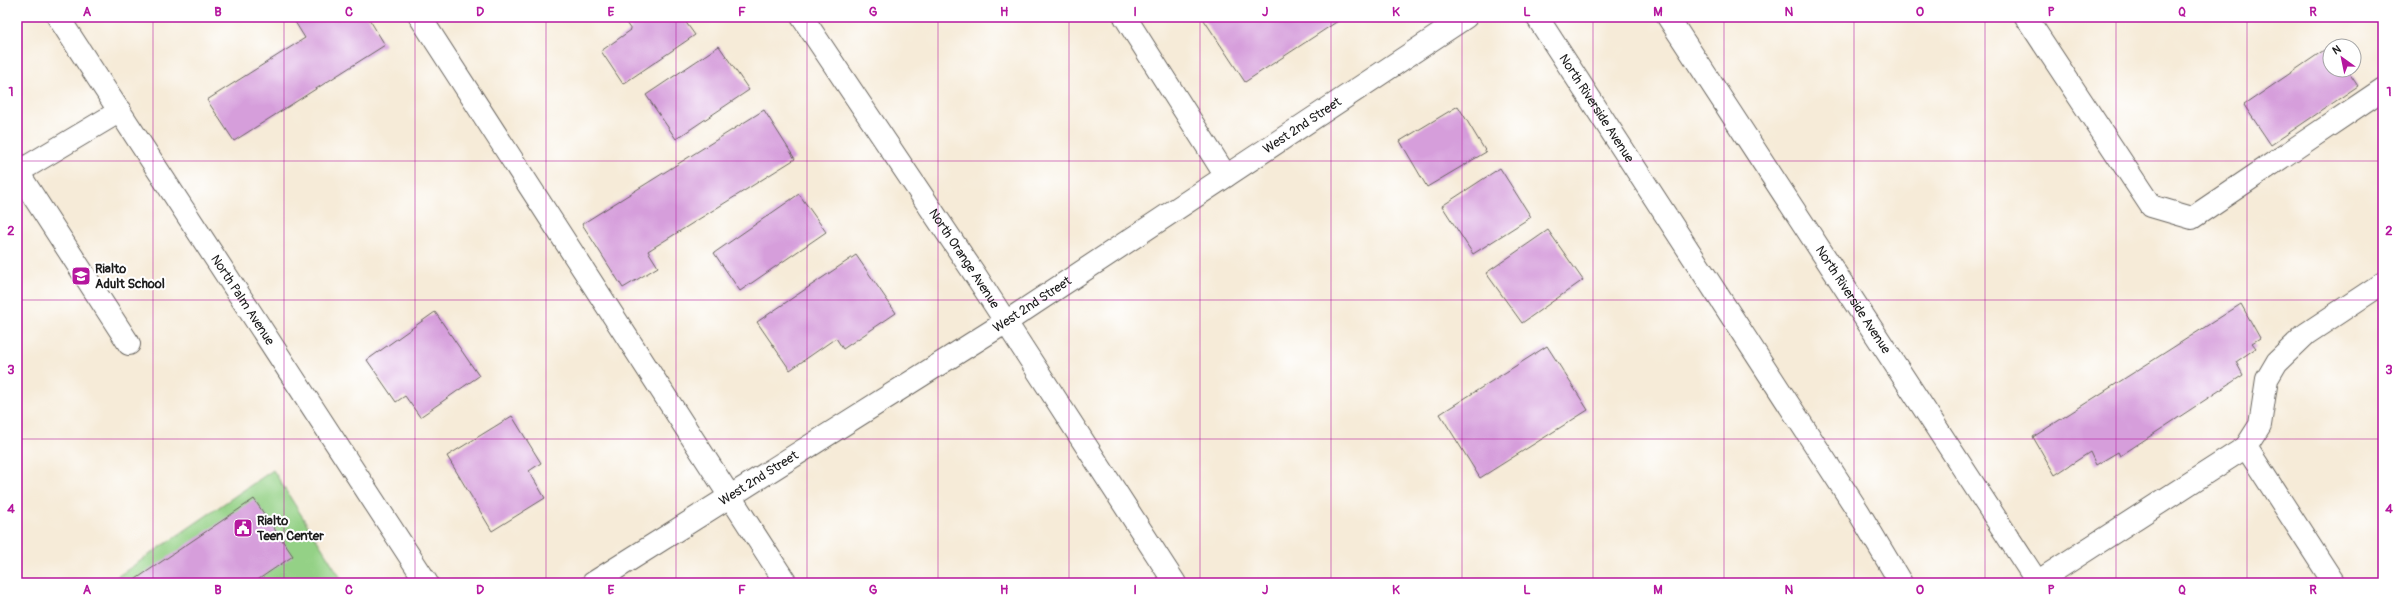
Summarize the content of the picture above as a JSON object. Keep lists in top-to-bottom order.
{
  "streets": {
    "street": [
      "North Riverside Avenue",
      "West 2nd Street",
      "North Orange Avenue",
      "North Palm Avenue"
    ]
  },
  "crossings": [
    ["West 2nd Street", "North Orange Avenue"]
  ],
  "places": {
    "school or university": ["Rialto Adult School"],
    "public building": ["Rialto Teen Center"]
  },
  "north": "top left",
  "grid": {
    "columns": [
      "A",
      "B",
      "C",
      "D",
      "E",
      "F",
      "G",
      "H",
      "I",
      "J",
      "K",
      "L",
      "M",
      "N",
      "O",
      "P",
      "Q",
      "R"
    ],
    "rows": [
      "1",
      "2",
      "3",
      "4"
    ]
  }
}
